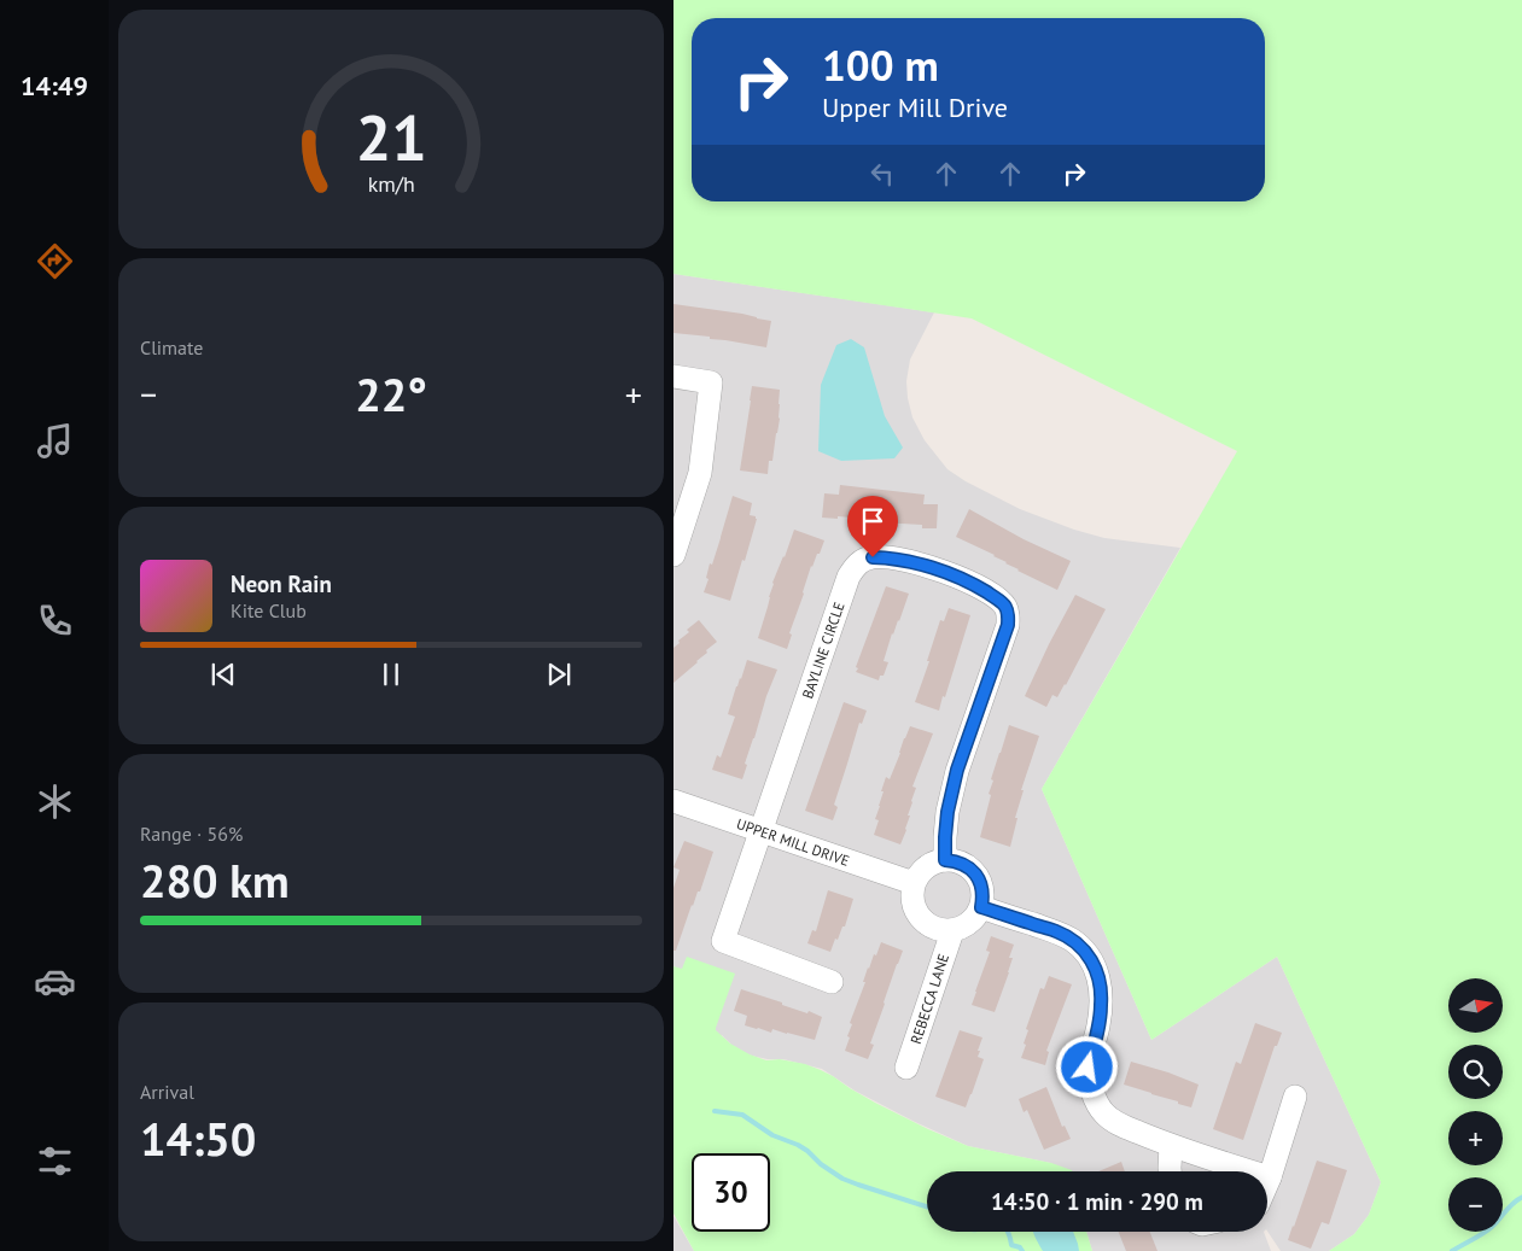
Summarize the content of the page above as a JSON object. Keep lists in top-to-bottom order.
{
  "streets": {
    "street": ["BAYLINE CIRCLE", "UPPER MILL DRIVE", "REBECCA LANE"]
  },
  "crossings": [
    ["BAYLINE CIRCLE", "UPPER MILL DRIVE"],
    ["BAYLINE CIRCLE", "REBECCA LANE"],
    ["UPPER MILL DRIVE", "REBECCA LANE"]
  ],
  "north": "right",
  "page": {
    "tabs": "14:49",
    "turn": ["100 m", "Upper Mill Drive"],
    "tile": [
      "Climate",
      ["Range · 56%", "280 km"],
      ["Arrival", "14:50"]
    ],
    "heat": ["−", "22°", "+"],
    "song": ["Neon Rain", "Kite Club"],
    "map_buttons": ["+", "−"],
    "limit": "30",
    "trip": "14:50 · 1 min · 290 m",
    "gauge": ["21", "km/h"]
  }
}
